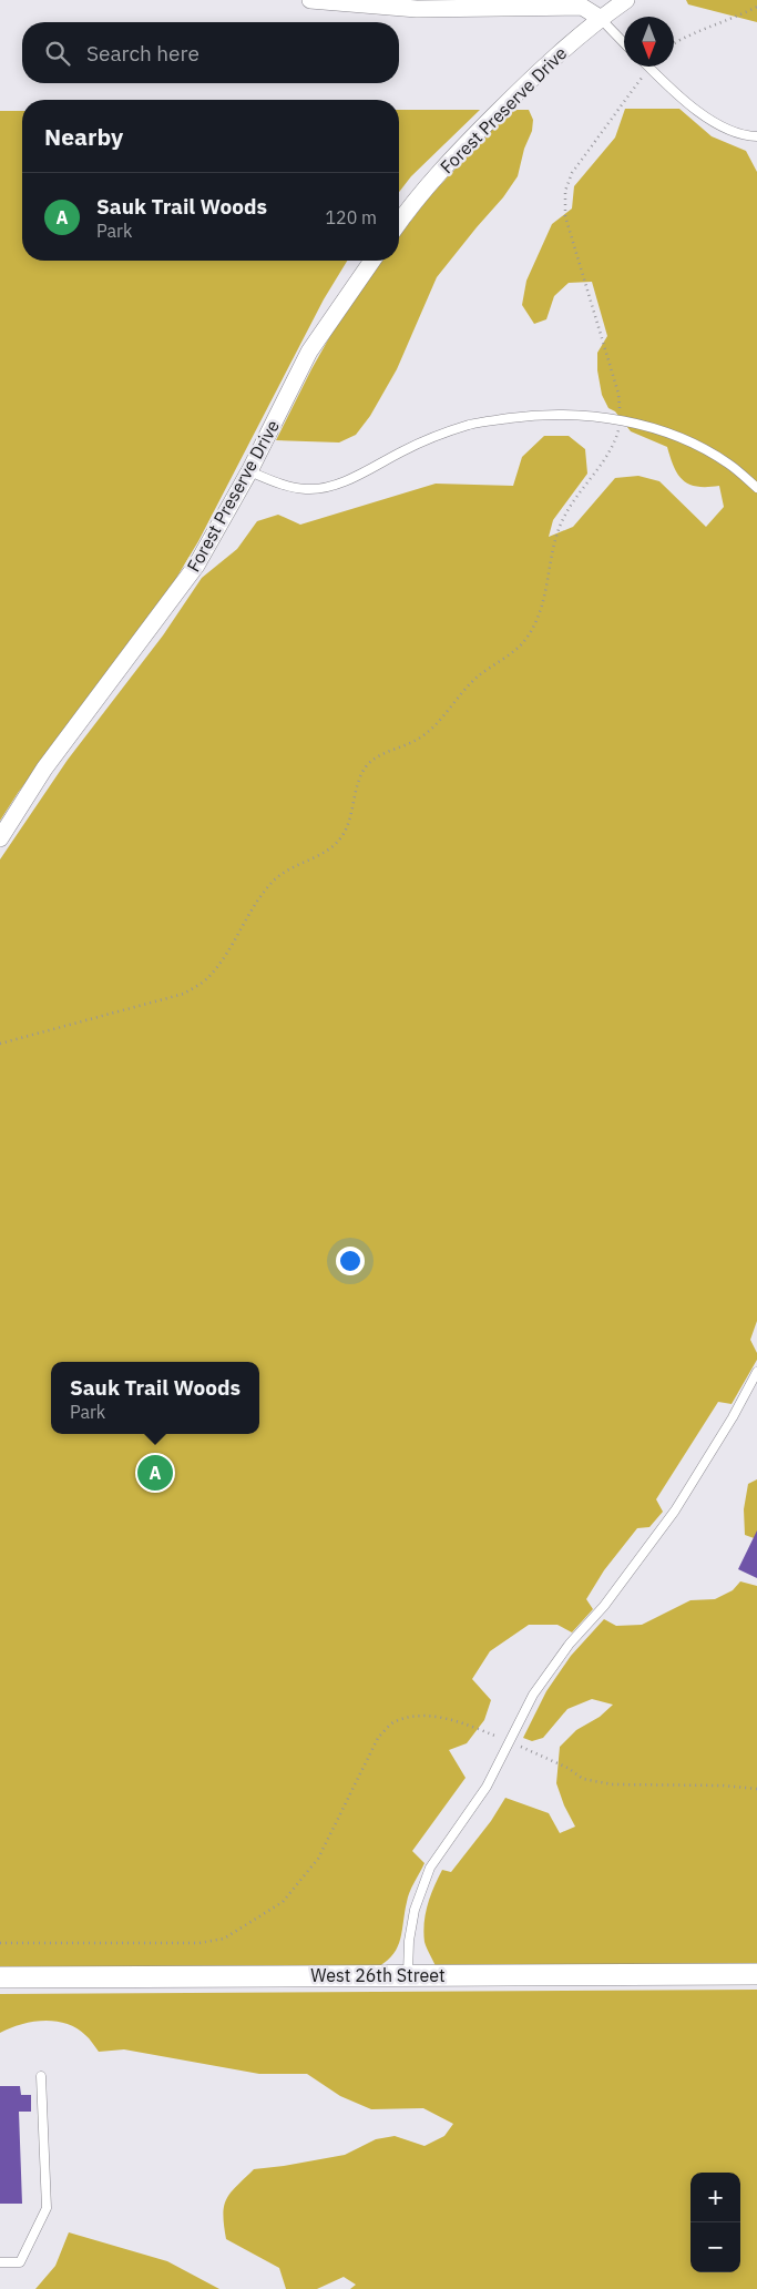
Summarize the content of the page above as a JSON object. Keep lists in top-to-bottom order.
{
  "streets": {
    "street": ["Forest Preserve Drive", "West 26th Street"]
  },
  "north": "bottom",
  "page": {
    "search": "Search here",
    "heading": "Nearby",
    "list": [
      {
        "mark": "A",
        "name": "Sauk Trail Woods",
        "note": "Park",
        "value": "120 m"
      }
    ],
    "popup": ["Sauk Trail Woods", "Park"],
    "pins": "A",
    "map_buttons": ["+", "−"]
  }
}
